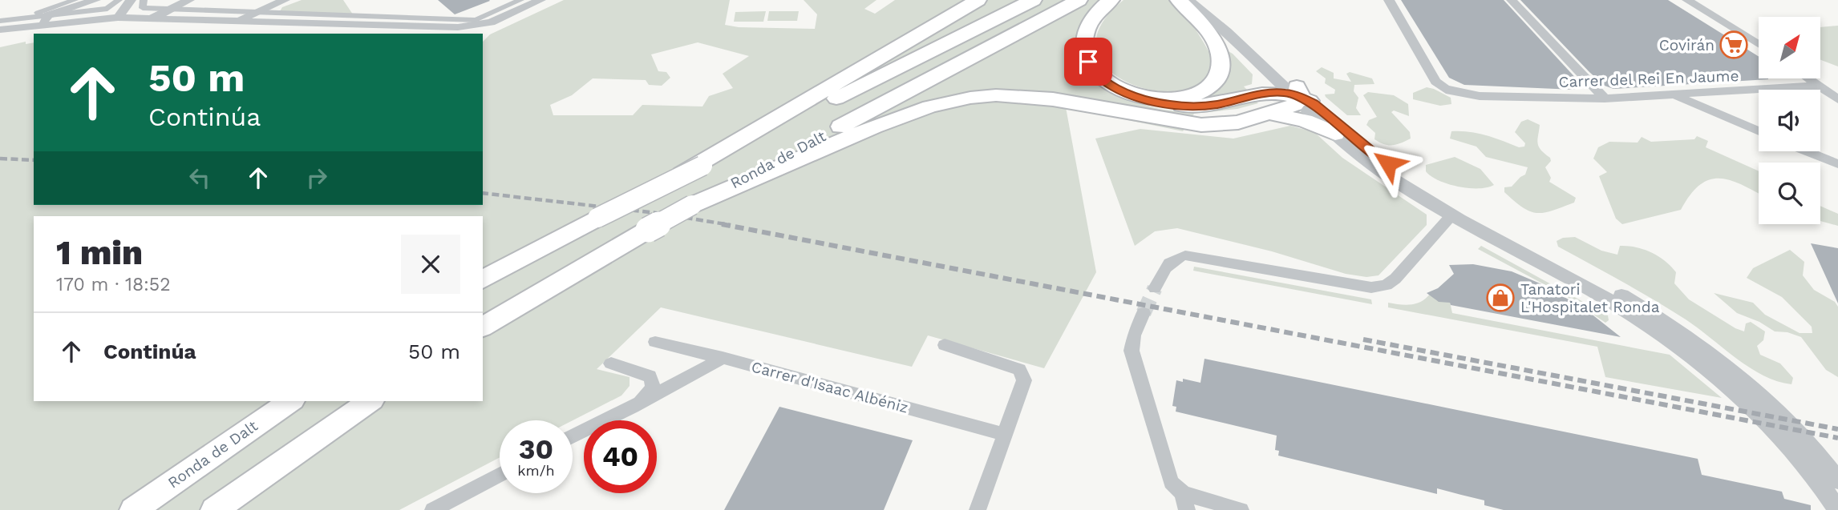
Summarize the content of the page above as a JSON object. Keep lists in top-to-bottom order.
{
  "streets": {
    "highway": ["Ronda de Dalt"],
    "street": ["Carrer del Rei En Jaume", "Carrer d'Isaac Albéniz"]
  },
  "places": {
    "supermarket": ["Covirán"],
    "shop": ["Tanatori L'Hospitalet Ronda"]
  },
  "north": "top right",
  "page": {
    "turn": ["50 m", "Continúa"],
    "heading": ["1 min", "170 m · 18:52"],
    "list": [
      {
        "name": "Continúa",
        "value": "50 m"
      }
    ],
    "speed": "30 km/h",
    "limit": "40"
  }
}
